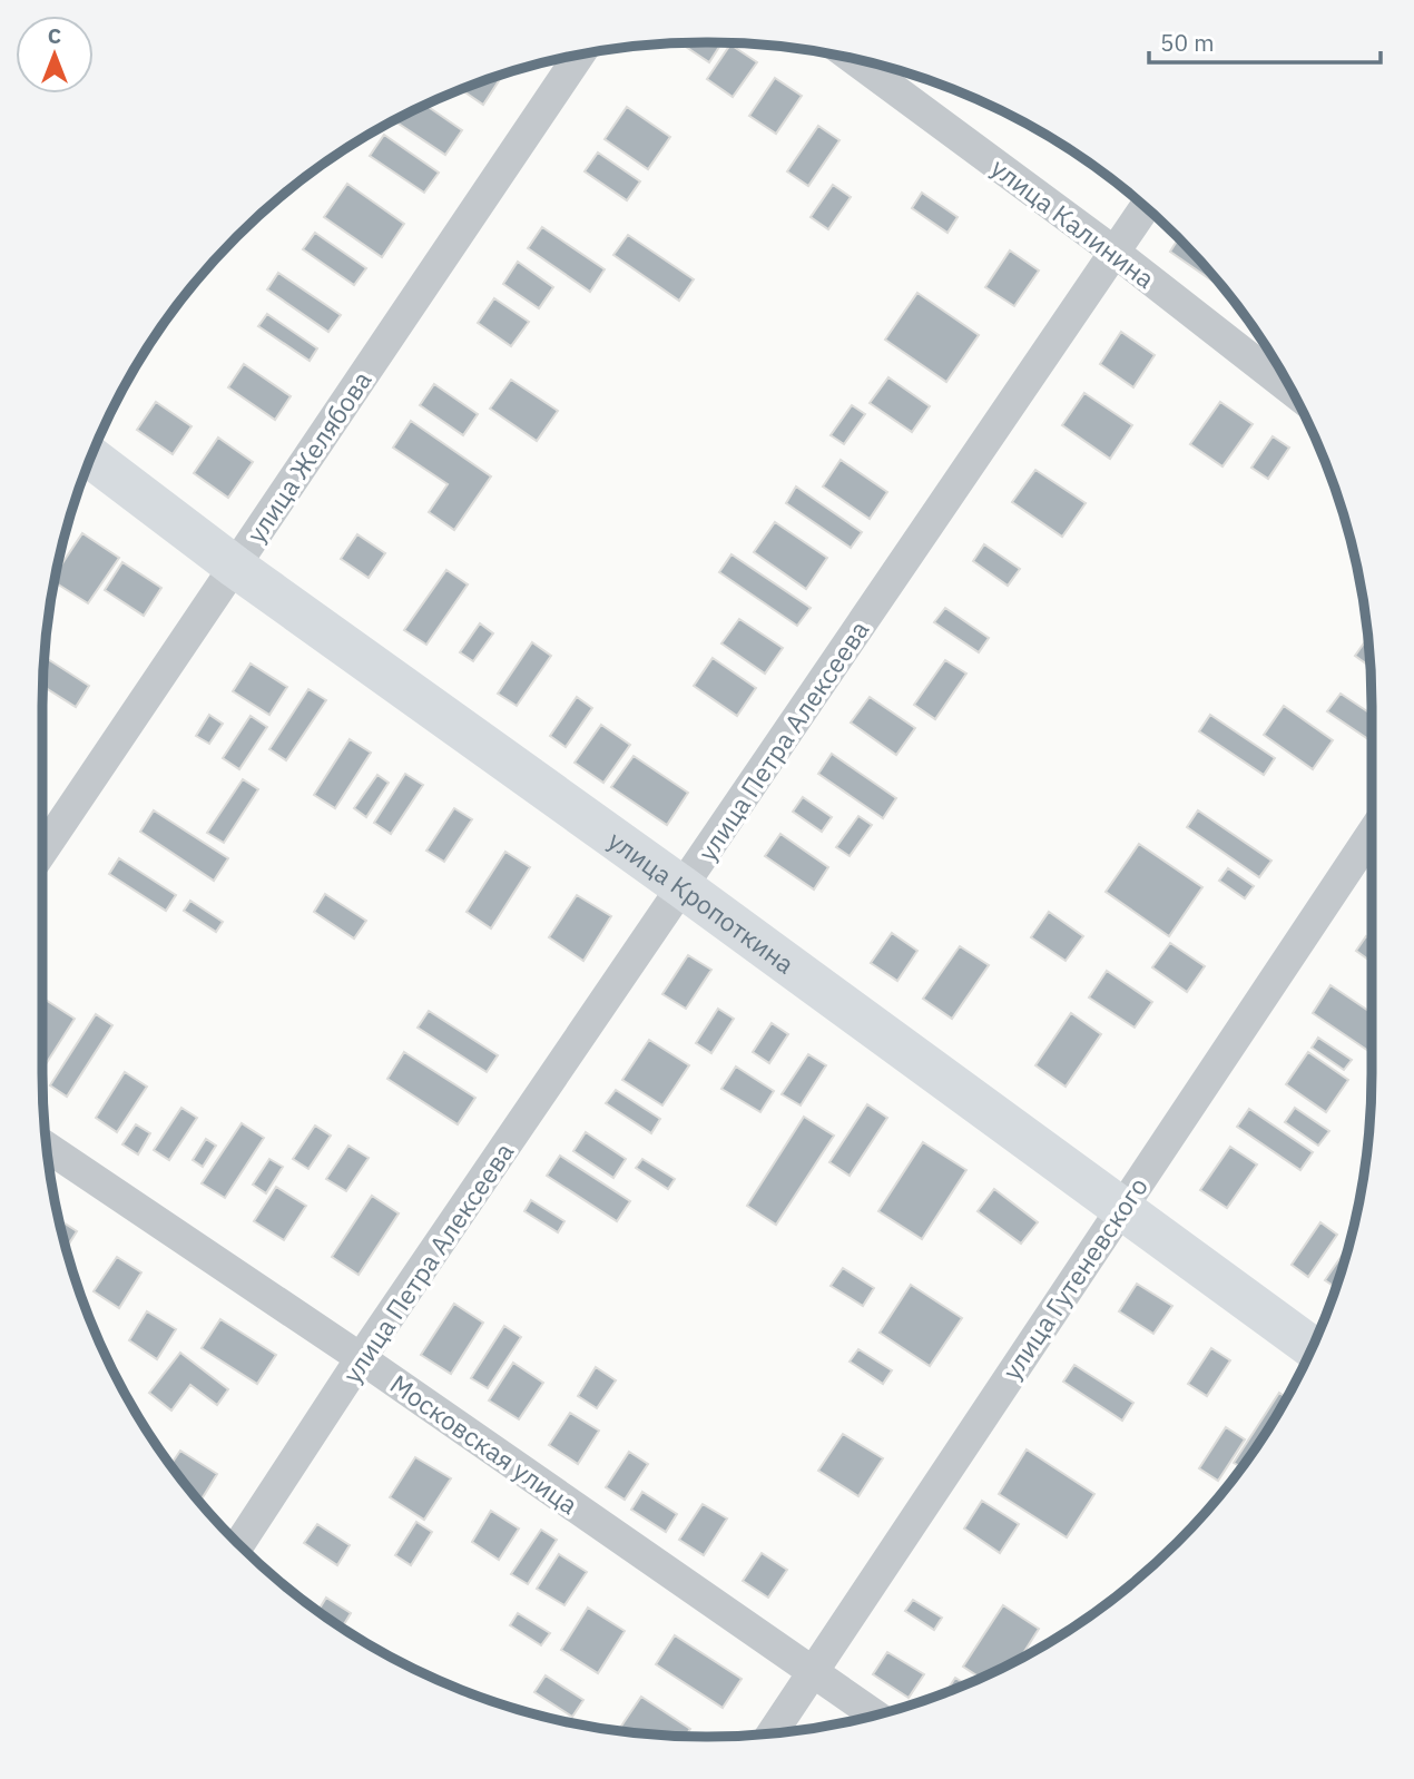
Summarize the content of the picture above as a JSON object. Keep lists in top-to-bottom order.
{
  "streets": {
    "main road": ["улица Кропоткина"],
    "street": [
      "улица Калинина",
      "улица Желябова",
      "улица Петра Алексеева",
      "улица Гутеневского",
      "Московская улица"
    ]
  },
  "crossings": [
    ["улица Калинина", "улица Петра Алексеева"],
    ["улица Желябова", "улица Кропоткина"],
    ["улица Петра Алексеева", "улица Кропоткина"],
    ["улица Петра Алексеева", "Московская улица"],
    ["улица Кропоткина", "улица Гутеневского"],
    ["улица Гутеневского", "Московская улица"]
  ],
  "scale_bar": "50 m",
  "north": "top"
}
